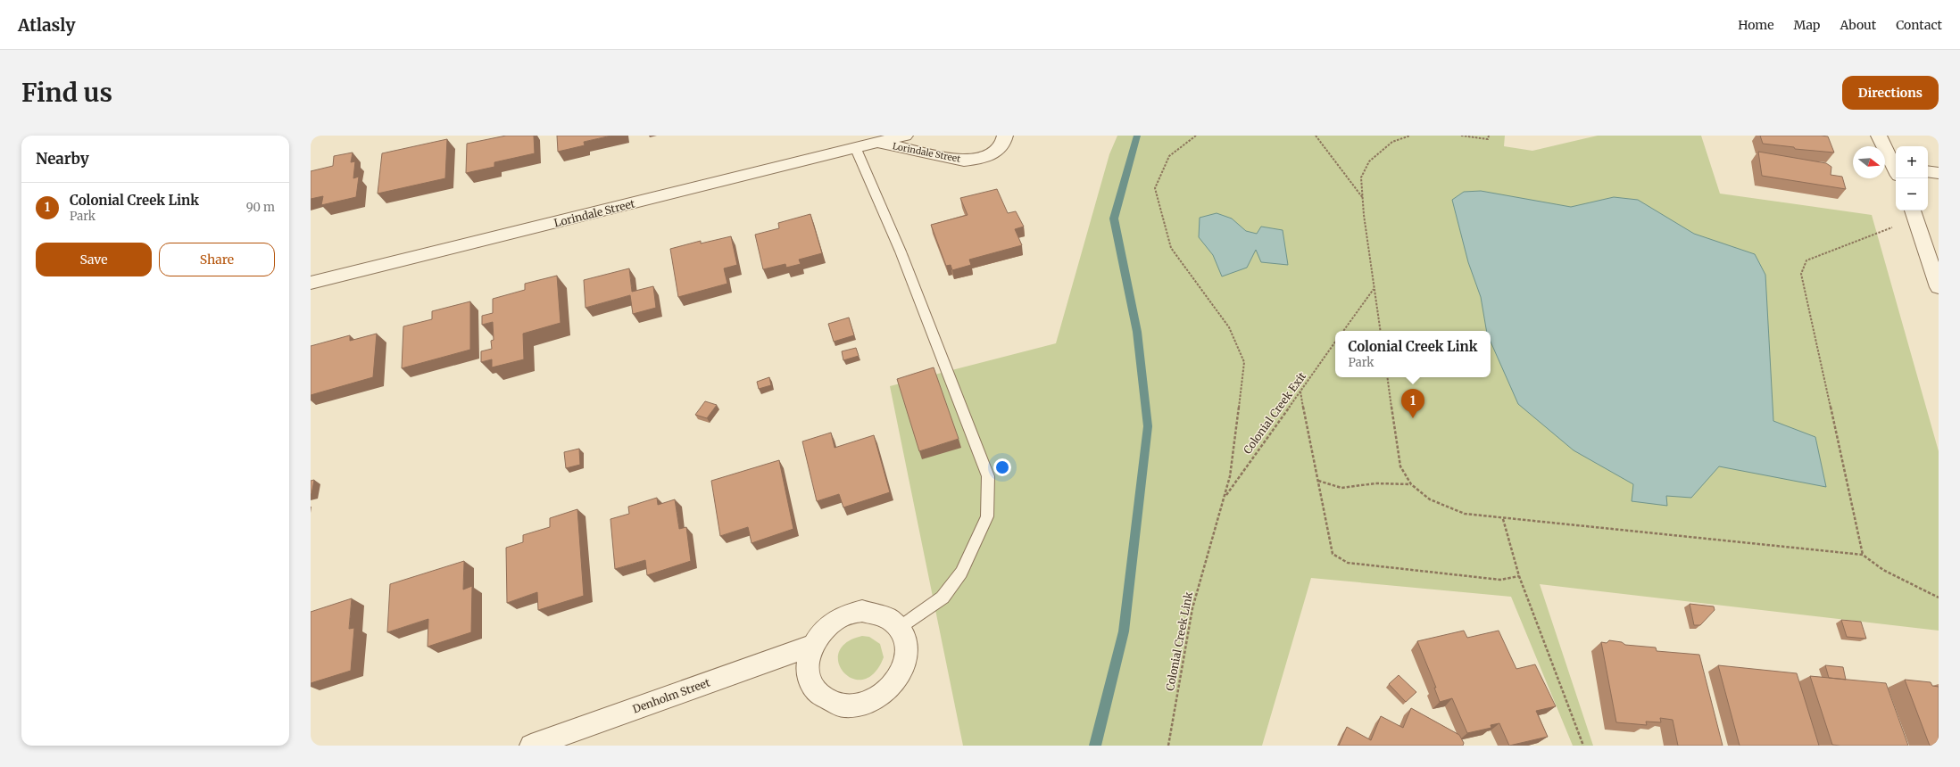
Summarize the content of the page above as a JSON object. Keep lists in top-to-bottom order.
{
  "streets": {
    "street": ["Lorindale Street", "Denholm Street"],
    "path": ["Colonial Creek Exit", "Colonial Creek Link"]
  },
  "crossings": [
    ["Colonial Creek Exit", "Colonial Creek Link"]
  ],
  "north": "right",
  "page": {
    "header": "Atlasly",
    "nav": [
      "Home",
      "Map",
      "About",
      "Contact"
    ],
    "buttons": [
      "Directions",
      ["Save", "Share"]
    ],
    "title": "Find us",
    "heading": "Nearby",
    "map_buttons": ["+", "−"],
    "list": [
      {
        "mark": "1",
        "name": "Colonial Creek Link",
        "note": "Park",
        "value": "90 m"
      }
    ],
    "popup": ["Colonial Creek Link", "Park"],
    "pins": "1"
  }
}
